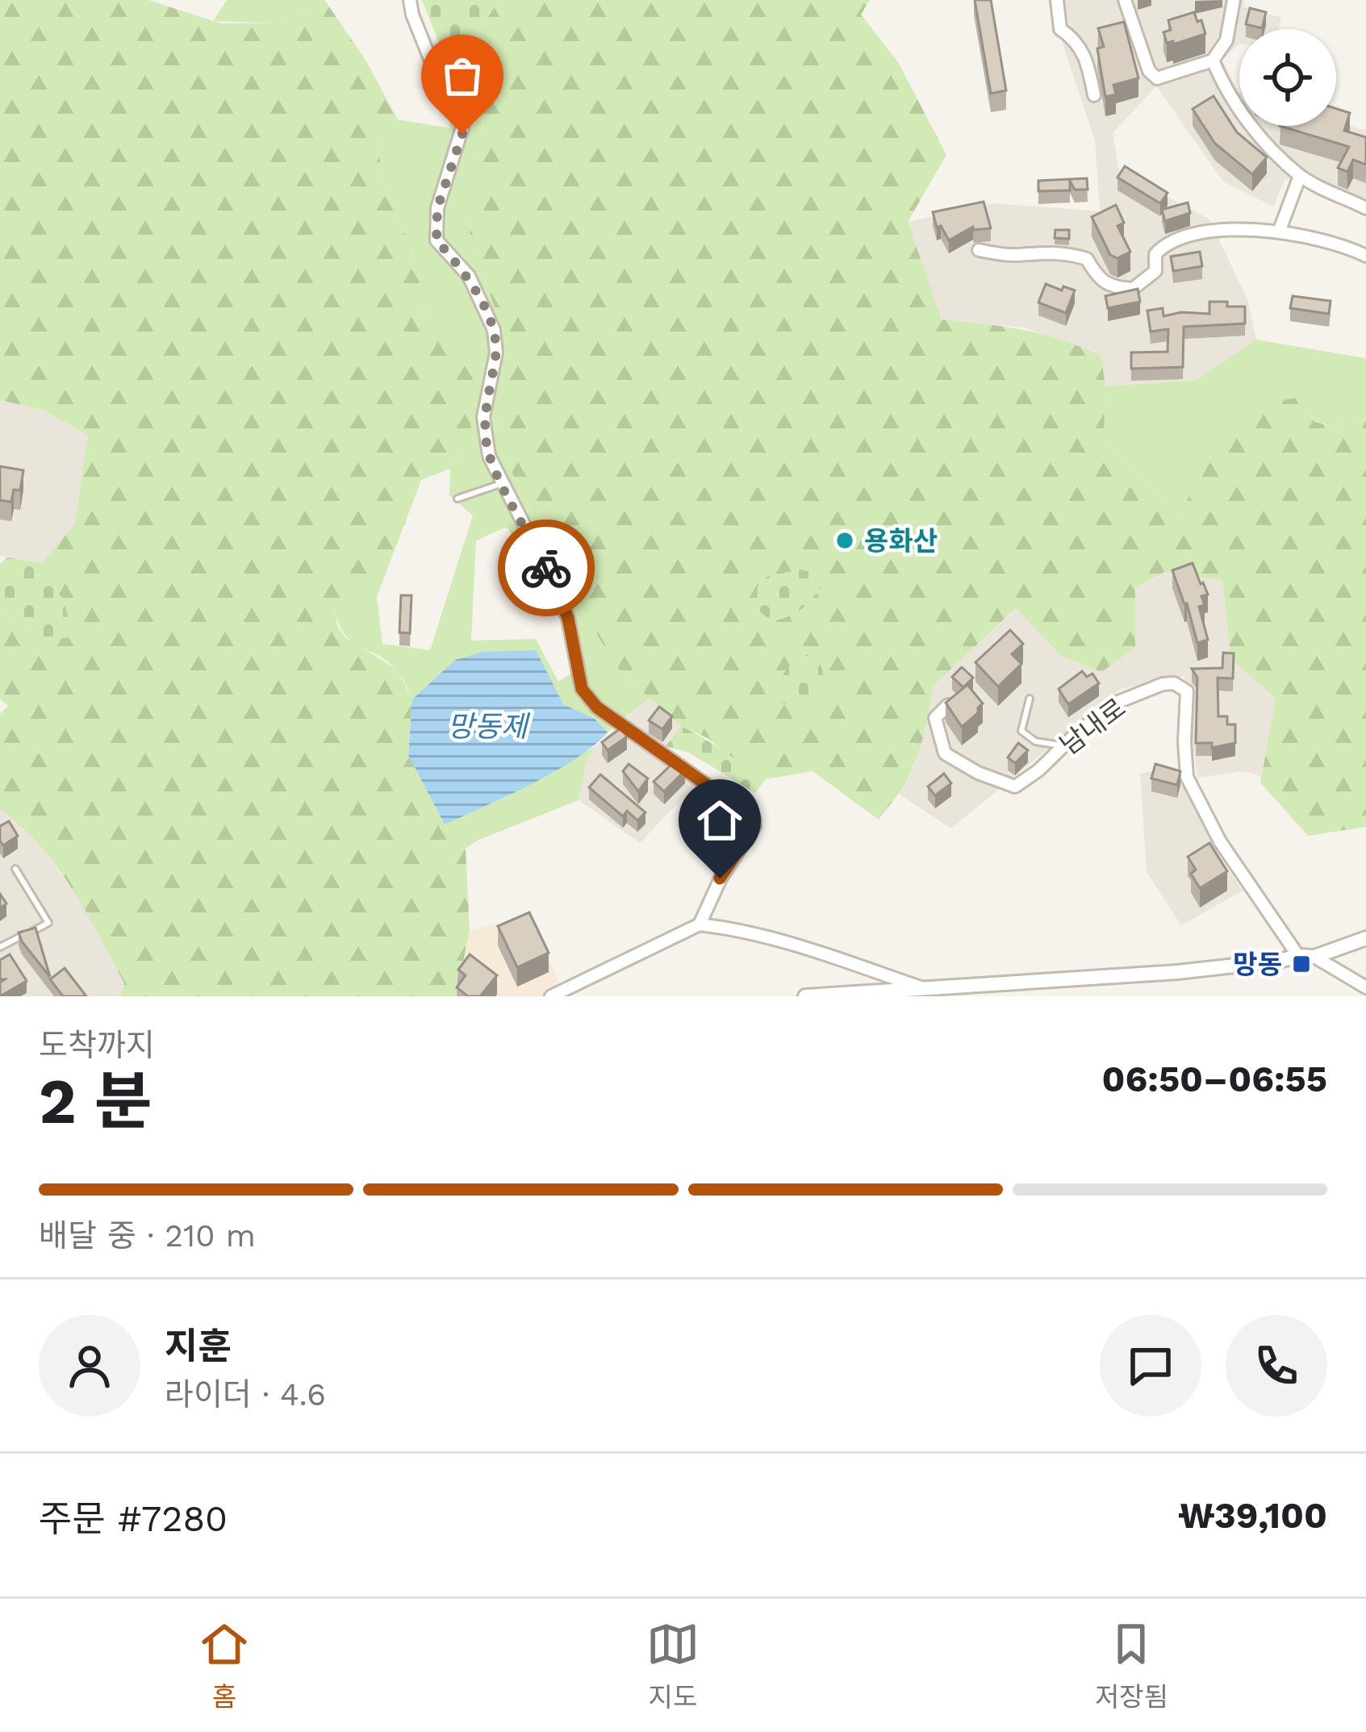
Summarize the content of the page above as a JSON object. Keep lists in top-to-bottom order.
{
  "streets": {
    "street": ["남내로"]
  },
  "water": ["망동제"],
  "places": {
    "other": ["용화산"],
    "transit": ["망동"]
  },
  "page": {
    "heading": ["2 분", "도착까지", "06:50–06:55"],
    "panel": [
      "지훈",
      "라이더 · 4.6",
      "주문 #7280",
      "₩39,100"
    ],
    "bar": "배달 중 · 210 m",
    "tabs": ["홈", "지도", "저장됨"]
  }
}
